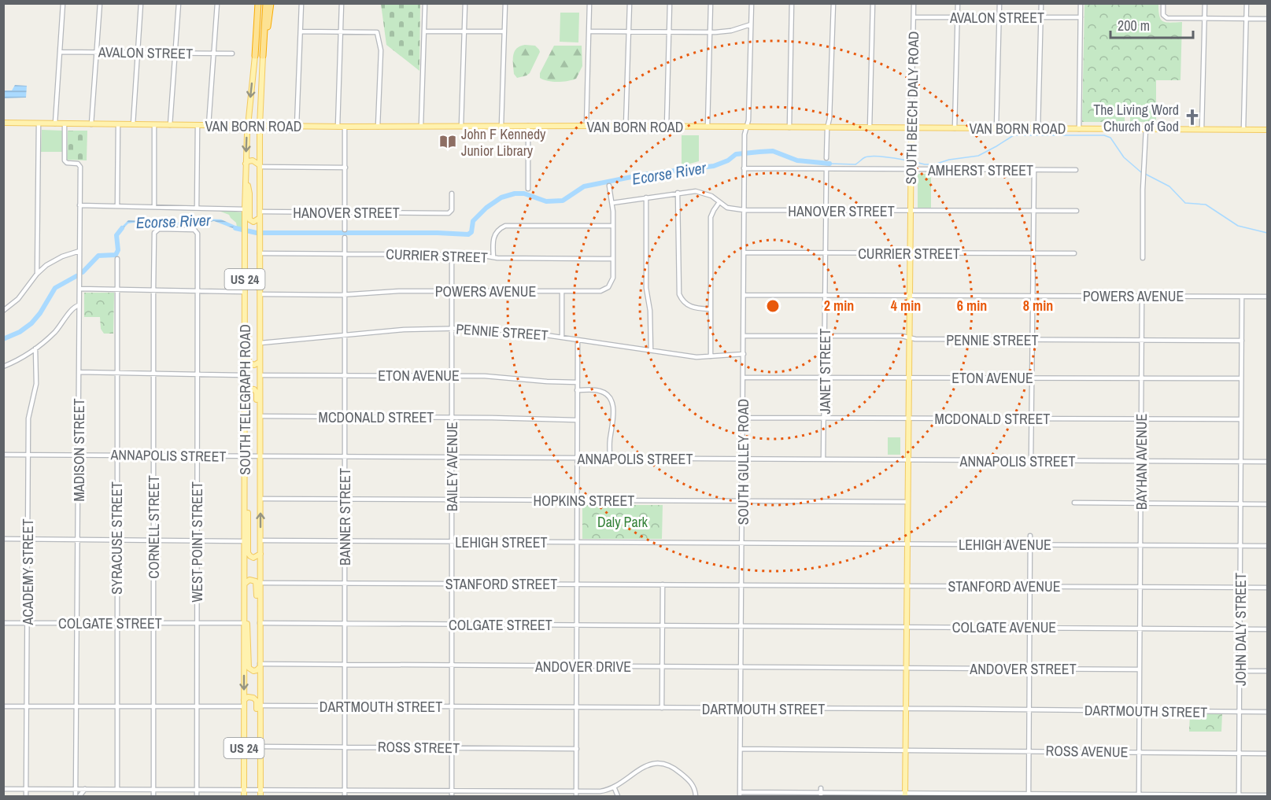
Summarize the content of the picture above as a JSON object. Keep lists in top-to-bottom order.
{
  "streets": {
    "highway": ["US 24", "SOUTH TELEGRAPH ROAD"],
    "main road": ["SOUTH BEECH DALY ROAD", "VAN BORN ROAD"],
    "street": [
      "AVALON STREET",
      "AMHERST STREET",
      "HANOVER STREET",
      "CURRIER STREET",
      "POWERS AVENUE",
      "PENNIE STREET",
      "JANET STREET",
      "ETON AVENUE",
      "MCDONALD STREET",
      "MADISON STREET",
      "ANNAPOLIS STREET",
      "SOUTH GULLEY ROAD",
      "BAYHAN AVENUE",
      "BAILEY AVENUE",
      "HOPKINS STREET",
      "BANNER STREET",
      "CORNELL STREET",
      "SYRACUSE STREET",
      "WEST POINT STREET",
      "LEHIGH STREET",
      "LEHIGH AVENUE",
      "ACADEMY STREET",
      "STANFORD STREET",
      "STANFORD AVENUE",
      "COLGATE STREET",
      "COLGATE AVENUE",
      "JOHN DALY STREET",
      "ANDOVER DRIVE",
      "ANDOVER STREET",
      "DARTMOUTH STREET",
      "ROSS STREET",
      "ROSS AVENUE"
    ]
  },
  "crossings": [
    ["AVALON STREET", "SOUTH BEECH DALY ROAD"],
    ["SOUTH BEECH DALY ROAD", "VAN BORN ROAD"],
    ["SOUTH BEECH DALY ROAD", "AMHERST STREET"],
    ["SOUTH BEECH DALY ROAD", "HANOVER STREET"],
    ["SOUTH BEECH DALY ROAD", "CURRIER STREET"],
    ["SOUTH BEECH DALY ROAD", "POWERS AVENUE"],
    ["SOUTH BEECH DALY ROAD", "PENNIE STREET"],
    ["SOUTH BEECH DALY ROAD", "ETON AVENUE"],
    ["SOUTH BEECH DALY ROAD", "MCDONALD STREET"],
    ["SOUTH BEECH DALY ROAD", "ANNAPOLIS STREET"],
    ["VAN BORN ROAD", "SOUTH TELEGRAPH ROAD"],
    ["VAN BORN ROAD", "MADISON STREET"],
    ["VAN BORN ROAD", "SOUTH GULLEY ROAD"],
    ["AMHERST STREET", "JANET STREET"],
    ["AMHERST STREET", "SOUTH GULLEY ROAD"],
    ["HANOVER STREET", "POWERS AVENUE"],
    ["HANOVER STREET", "JANET STREET"],
    ["HANOVER STREET", "SOUTH TELEGRAPH ROAD"],
    ["HANOVER STREET", "SOUTH GULLEY ROAD"],
    ["CURRIER STREET", "POWERS AVENUE"],
    ["CURRIER STREET", "JANET STREET"],
    ["CURRIER STREET", "SOUTH TELEGRAPH ROAD"],
    ["CURRIER STREET", "SOUTH GULLEY ROAD"],
    ["CURRIER STREET", "BAILEY AVENUE"],
    ["CURRIER STREET", "BANNER STREET"],
    ["POWERS AVENUE", "JANET STREET"],
    ["POWERS AVENUE", "SOUTH TELEGRAPH ROAD"],
    ["POWERS AVENUE", "SOUTH GULLEY ROAD"],
    ["POWERS AVENUE", "BAYHAN AVENUE"],
    ["POWERS AVENUE", "BAILEY AVENUE"],
    ["POWERS AVENUE", "BANNER STREET"],
    ["POWERS AVENUE", "JOHN DALY STREET"],
    ["PENNIE STREET", "JANET STREET"],
    ["PENNIE STREET", "SOUTH TELEGRAPH ROAD"],
    ["PENNIE STREET", "SOUTH GULLEY ROAD"],
    ["PENNIE STREET", "BAYHAN AVENUE"],
    ["PENNIE STREET", "BAILEY AVENUE"],
    ["PENNIE STREET", "BANNER STREET"],
    ["PENNIE STREET", "JOHN DALY STREET"],
    ["JANET STREET", "ETON AVENUE"],
    ["JANET STREET", "MCDONALD STREET"],
    ["JANET STREET", "ANNAPOLIS STREET"],
    ["ETON AVENUE", "SOUTH TELEGRAPH ROAD"],
    ["ETON AVENUE", "SOUTH GULLEY ROAD"],
    ["ETON AVENUE", "BAYHAN AVENUE"],
    ["ETON AVENUE", "BAILEY AVENUE"],
    ["ETON AVENUE", "BANNER STREET"],
    ["ETON AVENUE", "JOHN DALY STREET"],
    ["SOUTH TELEGRAPH ROAD", "MCDONALD STREET"],
    ["SOUTH TELEGRAPH ROAD", "ANNAPOLIS STREET"],
    ["SOUTH TELEGRAPH ROAD", "HOPKINS STREET"],
    ["SOUTH TELEGRAPH ROAD", "LEHIGH STREET"],
    ["SOUTH TELEGRAPH ROAD", "STANFORD STREET"],
    ["SOUTH TELEGRAPH ROAD", "COLGATE STREET"],
    ["SOUTH TELEGRAPH ROAD", "ANDOVER DRIVE"],
    ["SOUTH TELEGRAPH ROAD", "DARTMOUTH STREET"],
    ["SOUTH TELEGRAPH ROAD", "ROSS STREET"],
    ["MCDONALD STREET", "SOUTH GULLEY ROAD"],
    ["MCDONALD STREET", "BAYHAN AVENUE"],
    ["MCDONALD STREET", "BAILEY AVENUE"],
    ["MCDONALD STREET", "BANNER STREET"],
    ["MCDONALD STREET", "JOHN DALY STREET"],
    ["MADISON STREET", "ANNAPOLIS STREET"],
    ["MADISON STREET", "COLGATE STREET"],
    ["ANNAPOLIS STREET", "SOUTH GULLEY ROAD"],
    ["ANNAPOLIS STREET", "BAYHAN AVENUE"],
    ["ANNAPOLIS STREET", "BAILEY AVENUE"],
    ["ANNAPOLIS STREET", "BANNER STREET"],
    ["ANNAPOLIS STREET", "CORNELL STREET"],
    ["ANNAPOLIS STREET", "SYRACUSE STREET"],
    ["ANNAPOLIS STREET", "WEST POINT STREET"],
    ["ANNAPOLIS STREET", "ACADEMY STREET"],
    ["ANNAPOLIS STREET", "JOHN DALY STREET"],
    ["SOUTH GULLEY ROAD", "HOPKINS STREET"],
    ["SOUTH GULLEY ROAD", "LEHIGH STREET"],
    ["SOUTH GULLEY ROAD", "LEHIGH AVENUE"],
    ["SOUTH GULLEY ROAD", "STANFORD STREET"],
    ["SOUTH GULLEY ROAD", "STANFORD AVENUE"],
    ["SOUTH GULLEY ROAD", "COLGATE STREET"],
    ["SOUTH GULLEY ROAD", "COLGATE AVENUE"],
    ["SOUTH GULLEY ROAD", "ANDOVER DRIVE"],
    ["SOUTH GULLEY ROAD", "DARTMOUTH STREET"],
    ["BAYHAN AVENUE", "LEHIGH AVENUE"],
    ["BAYHAN AVENUE", "STANFORD AVENUE"],
    ["BAYHAN AVENUE", "COLGATE AVENUE"],
    ["BAYHAN AVENUE", "ANDOVER STREET"],
    ["BAYHAN AVENUE", "DARTMOUTH STREET"],
    ["BAYHAN AVENUE", "ROSS AVENUE"],
    ["BAILEY AVENUE", "HOPKINS STREET"],
    ["BAILEY AVENUE", "LEHIGH STREET"],
    ["BAILEY AVENUE", "STANFORD STREET"],
    ["BAILEY AVENUE", "COLGATE STREET"],
    ["BAILEY AVENUE", "ANDOVER DRIVE"],
    ["BAILEY AVENUE", "DARTMOUTH STREET"],
    ["BAILEY AVENUE", "ROSS STREET"],
    ["HOPKINS STREET", "BANNER STREET"],
    ["BANNER STREET", "LEHIGH STREET"],
    ["BANNER STREET", "STANFORD STREET"],
    ["BANNER STREET", "COLGATE STREET"],
    ["BANNER STREET", "ANDOVER DRIVE"],
    ["BANNER STREET", "DARTMOUTH STREET"],
    ["BANNER STREET", "ROSS STREET"],
    ["CORNELL STREET", "WEST POINT STREET"],
    ["CORNELL STREET", "COLGATE STREET"],
    ["SYRACUSE STREET", "COLGATE STREET"],
    ["WEST POINT STREET", "COLGATE STREET"],
    ["LEHIGH STREET", "LEHIGH AVENUE"],
    ["LEHIGH AVENUE", "JOHN DALY STREET"],
    ["ACADEMY STREET", "COLGATE STREET"],
    ["STANFORD STREET", "STANFORD AVENUE"],
    ["STANFORD AVENUE", "JOHN DALY STREET"],
    ["COLGATE STREET", "COLGATE AVENUE"],
    ["COLGATE AVENUE", "JOHN DALY STREET"],
    ["JOHN DALY STREET", "DARTMOUTH STREET"],
    ["JOHN DALY STREET", "ROSS AVENUE"],
    ["ANDOVER DRIVE", "ANDOVER STREET"]
  ],
  "water": ["Ecorse River"],
  "parks": ["Daly Park"],
  "places": {
    "church": ["The Living Word Church of God"],
    "library": ["John F Kennedy Junior Library"]
  },
  "scale_bar": "200 m",
  "rings": [
    "2 min",
    "4 min",
    "6 min",
    "8 min"
  ]
}
